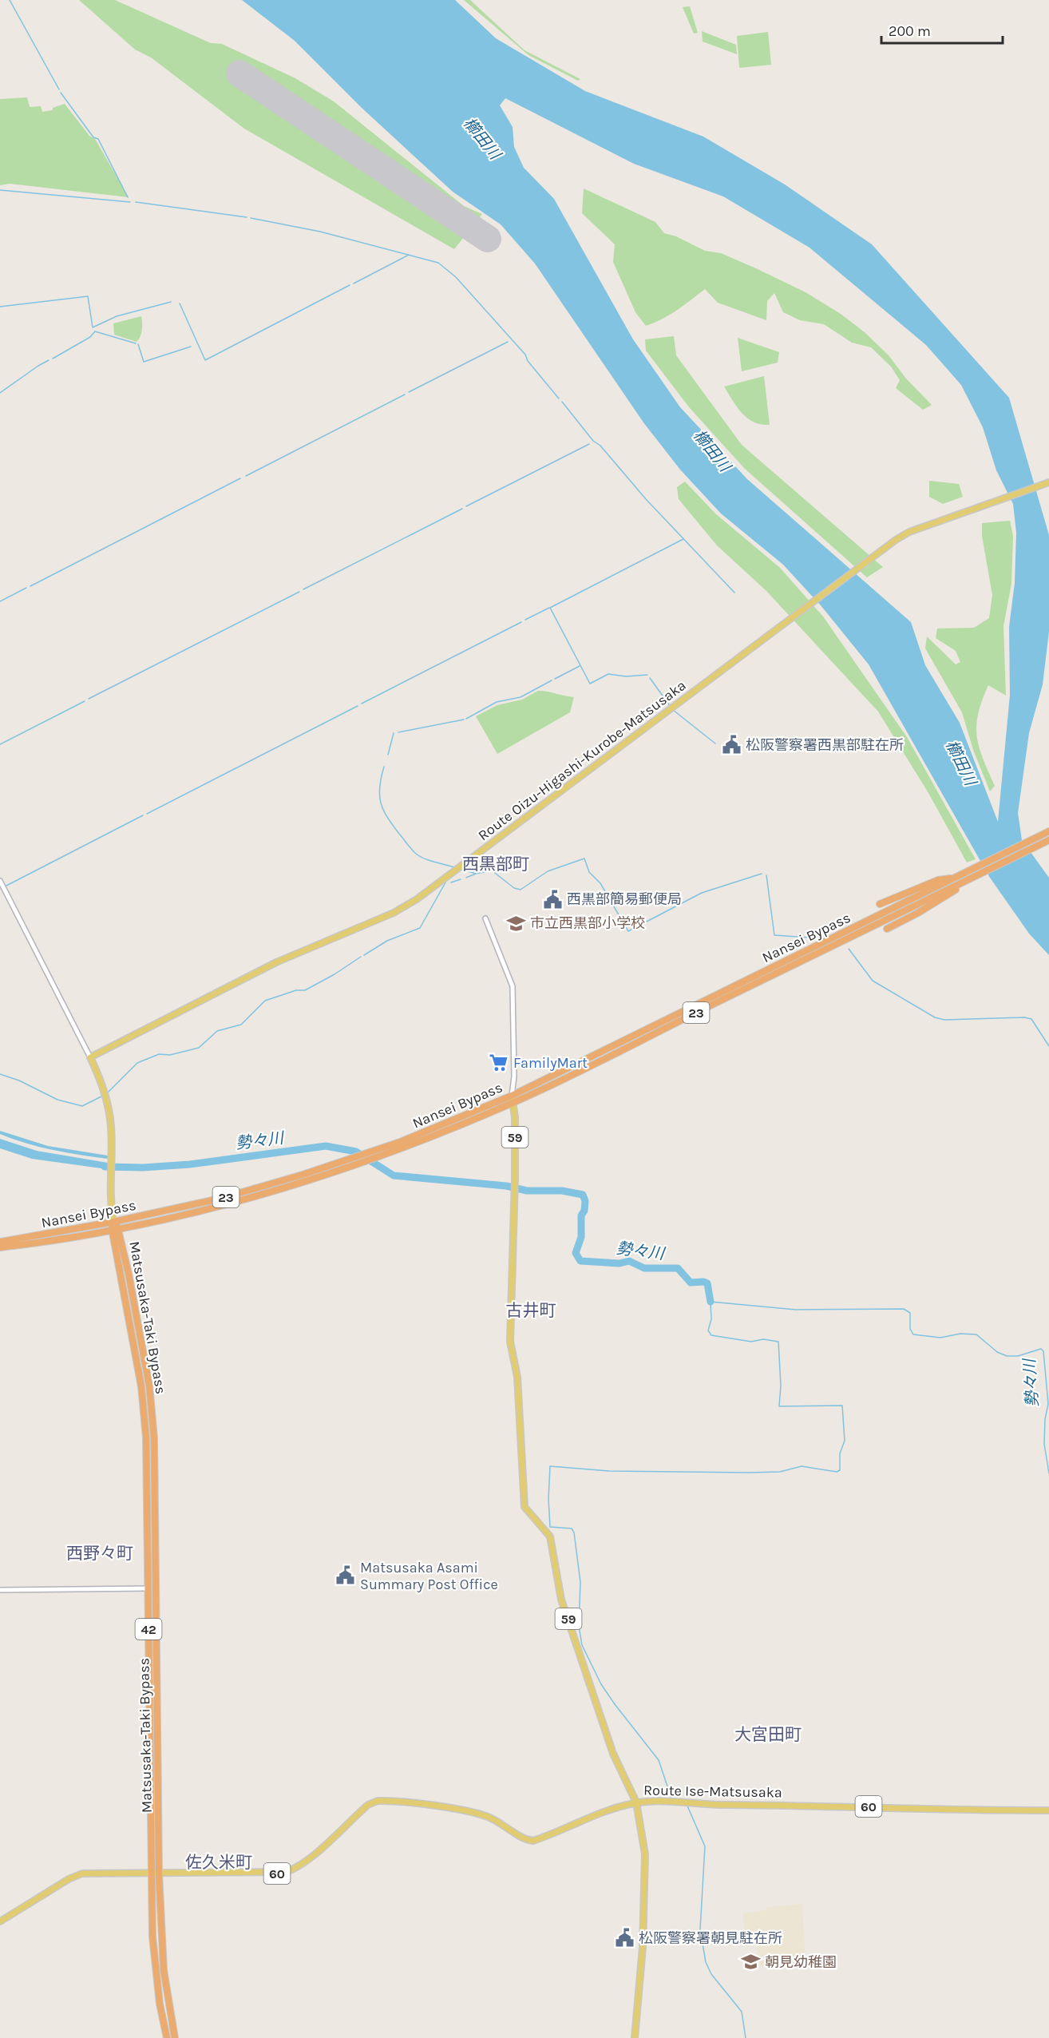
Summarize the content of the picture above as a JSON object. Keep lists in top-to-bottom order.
{
  "streets": {
    "highway": [
      "Nansei Bypass",
      "23",
      "Matsusaka-Taki Bypass",
      "42"
    ],
    "main road": [
      "Route Oizu-Higashi-Kurobe-Matsusaka",
      "59",
      "Route Ise-Matsusaka",
      "60"
    ]
  },
  "crossings": [
    ["Nansei Bypass", "59"],
    ["Nansei Bypass", "Matsusaka-Taki Bypass"],
    ["59", "Route Ise-Matsusaka"],
    ["Matsusaka-Taki Bypass", "Route Ise-Matsusaka"]
  ],
  "districts": [
    "西黒部町",
    "古井町",
    "西野々町",
    "大宮田町",
    "佐久米町"
  ],
  "water": ["櫛田川", "勢々川"],
  "places": {
    "public building": [
      "松阪警察署西黒部駐在所",
      "西黒部簡易郵便局",
      "Matsusaka Asami Summary Post Office",
      "松阪警察署朝見駐在所"
    ],
    "school or university": ["市立西黒部小学校", "朝見幼稚園"],
    "supermarket": ["FamilyMart"]
  },
  "scale_bar": "200 m"
}
